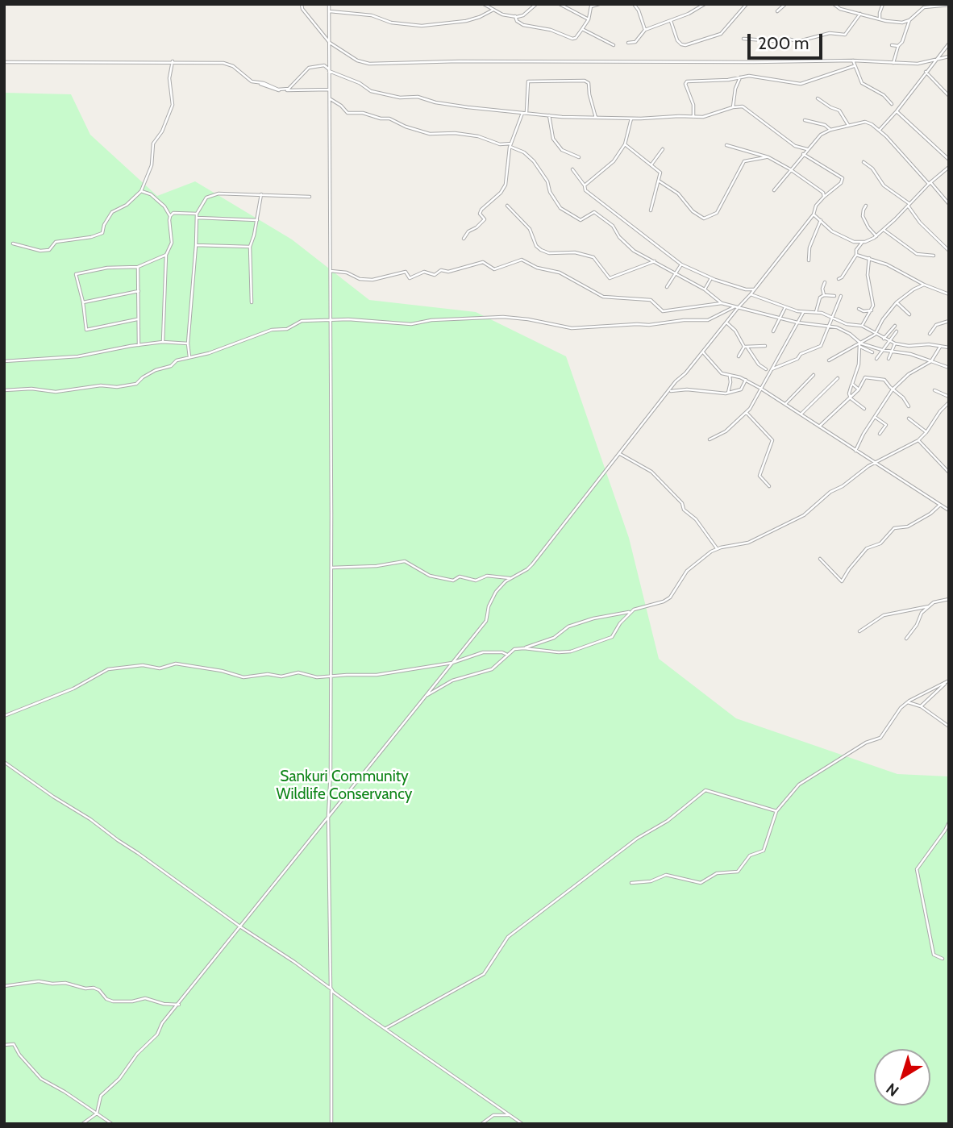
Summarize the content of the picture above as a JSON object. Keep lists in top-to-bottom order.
{
  "parks": ["Sankuri Community Wildlife Conservancy"],
  "scale_bar": "200 m",
  "north": "bottom left"
}
